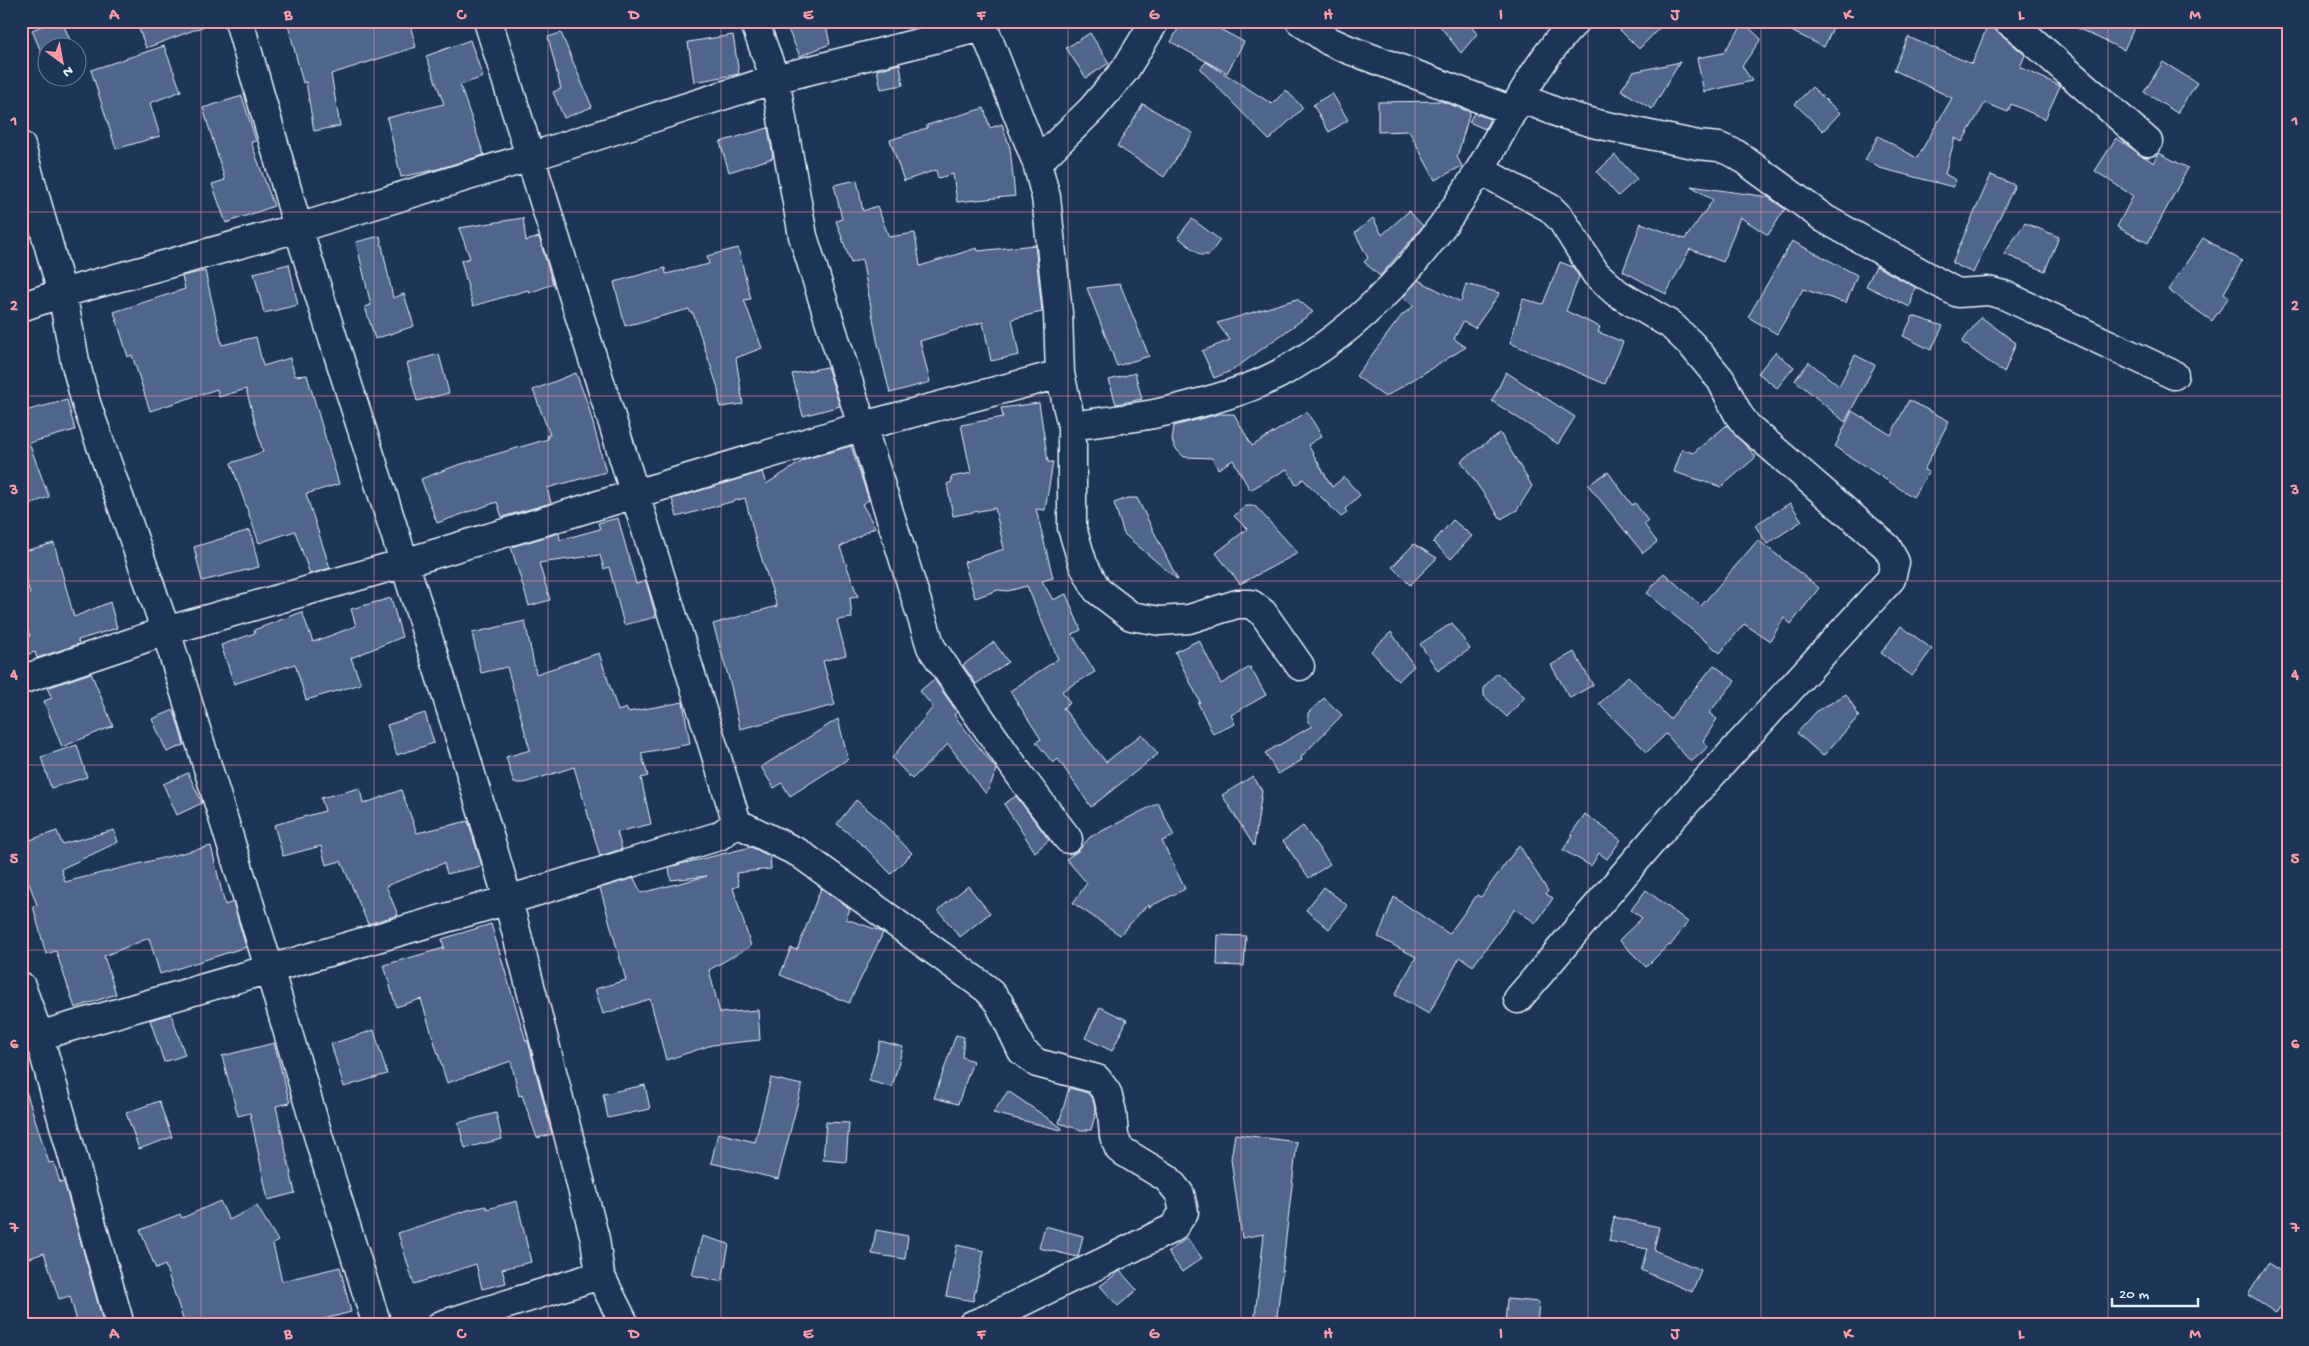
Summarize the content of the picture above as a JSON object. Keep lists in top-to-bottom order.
{
  "scale_bar": "20 m",
  "north": "bottom right",
  "grid": {
    "columns": [
      "A",
      "B",
      "C",
      "D",
      "E",
      "F",
      "G",
      "H",
      "I",
      "J",
      "K",
      "L",
      "M"
    ],
    "rows": [
      "1",
      "2",
      "3",
      "4",
      "5",
      "6",
      "7"
    ]
  }
}
